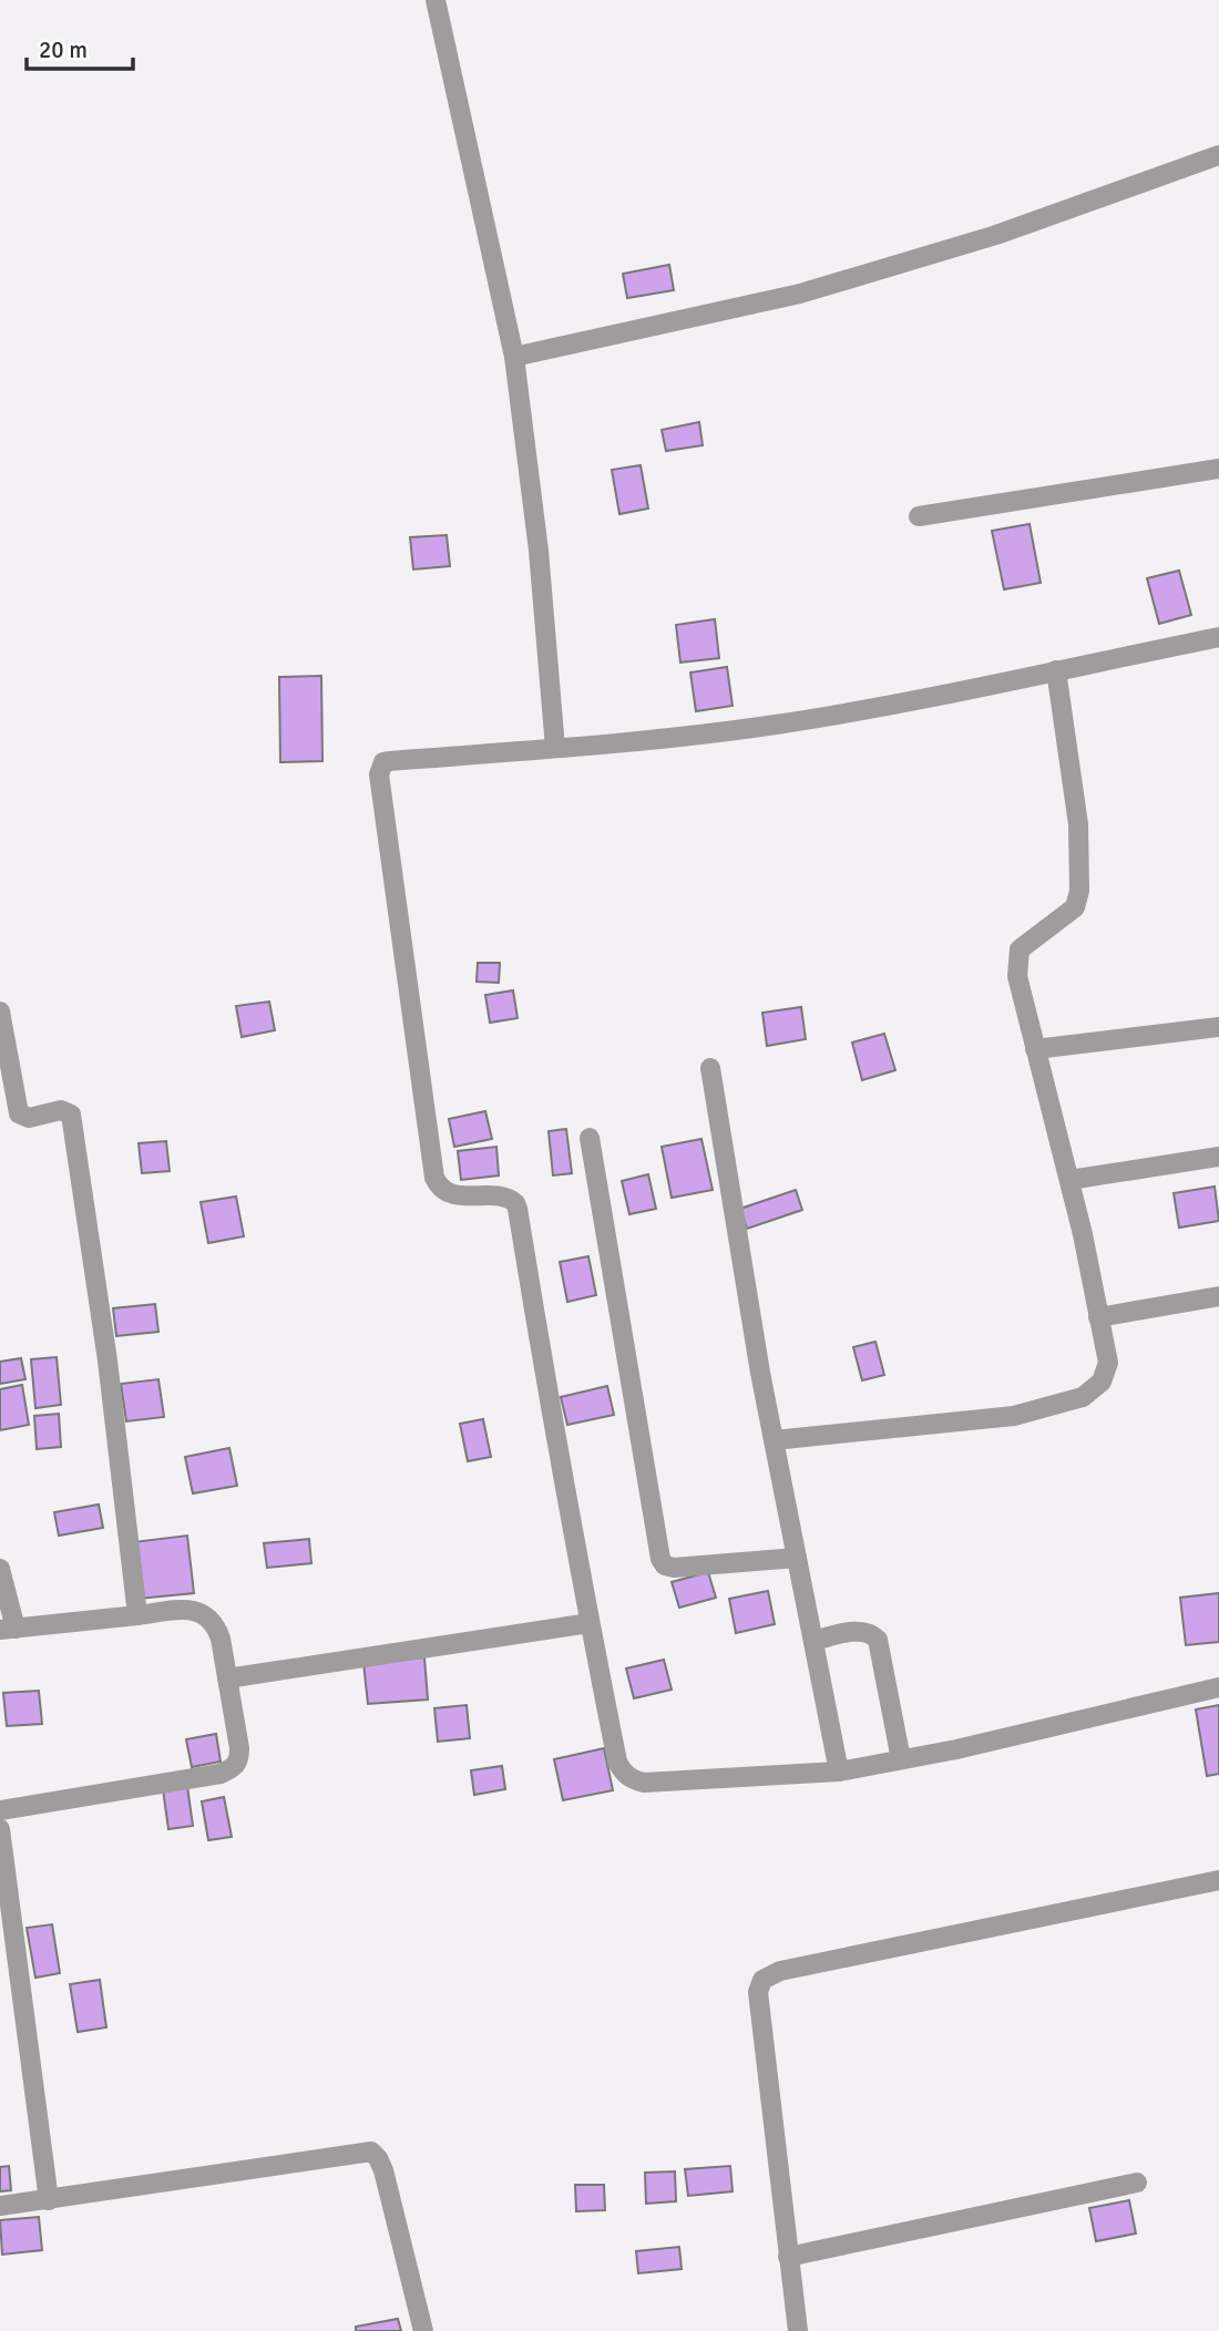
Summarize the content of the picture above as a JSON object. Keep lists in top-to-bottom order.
{
  "scale_bar": "20 m"
}
